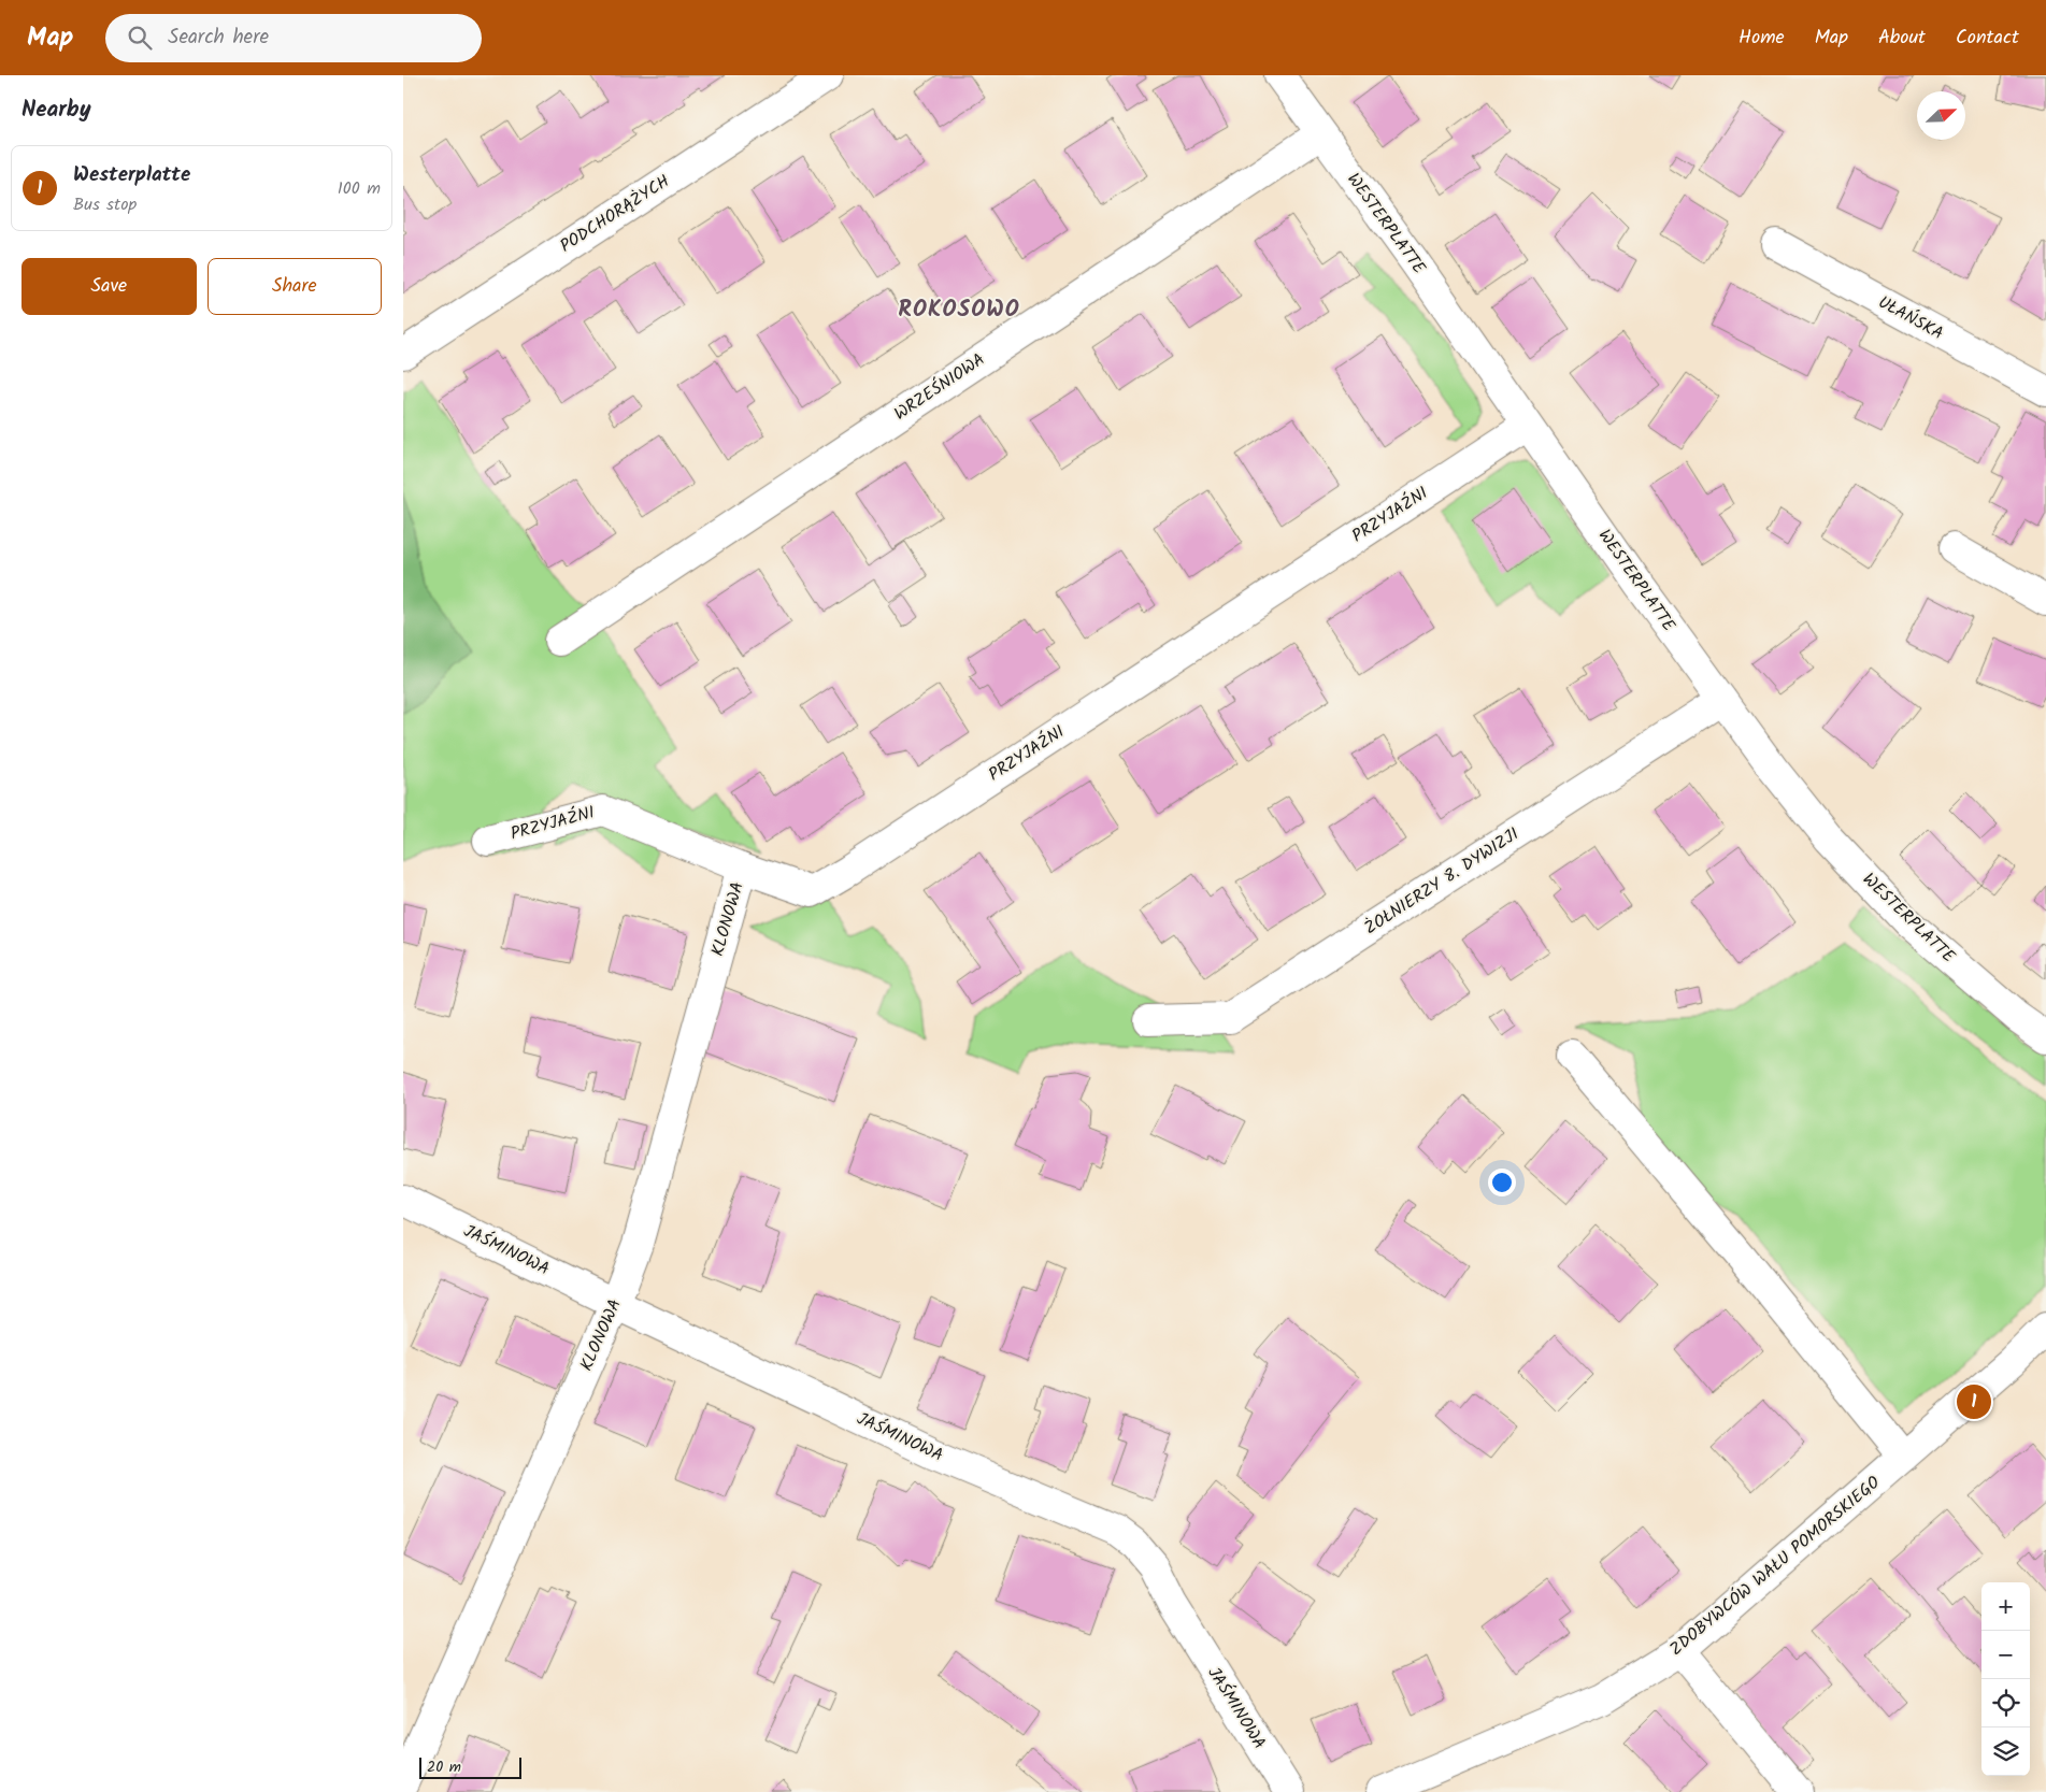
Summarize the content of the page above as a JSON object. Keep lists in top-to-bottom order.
{
  "streets": {
    "street": [
      "PODCHORĄŻYCH",
      "WESTERPLATTE",
      "UŁAŃSKA",
      "WRZEŚNIOWA",
      "PRZYJAŹNI",
      "ŻOŁNIERZY 8. DYWIZJI",
      "KLONOWA",
      "JAŚMINOWA",
      "ZDOBYWCÓW WAŁU POMORSKIEGO"
    ]
  },
  "crossings": [
    ["WESTERPLATTE", "WRZEŚNIOWA"],
    ["WESTERPLATTE", "PRZYJAŹNI"],
    ["WESTERPLATTE", "ŻOŁNIERZY 8. DYWIZJI"],
    ["PRZYJAŹNI", "KLONOWA"],
    ["KLONOWA", "JAŚMINOWA"]
  ],
  "districts": ["ROKOSOWO"],
  "scale_bar": "20 m",
  "north": "top right",
  "page": {
    "header": "Map",
    "search": "Search here",
    "nav": [
      "Home",
      "Map",
      "About",
      "Contact"
    ],
    "heading": "Nearby",
    "list": [
      {
        "mark": "1",
        "name": "Westerplatte",
        "note": "Bus stop",
        "value": "100 m"
      }
    ],
    "buttons": ["Save", "Share"],
    "pins": "1",
    "map_buttons": ["+", "−"],
    "scale": "20 m"
  }
}
